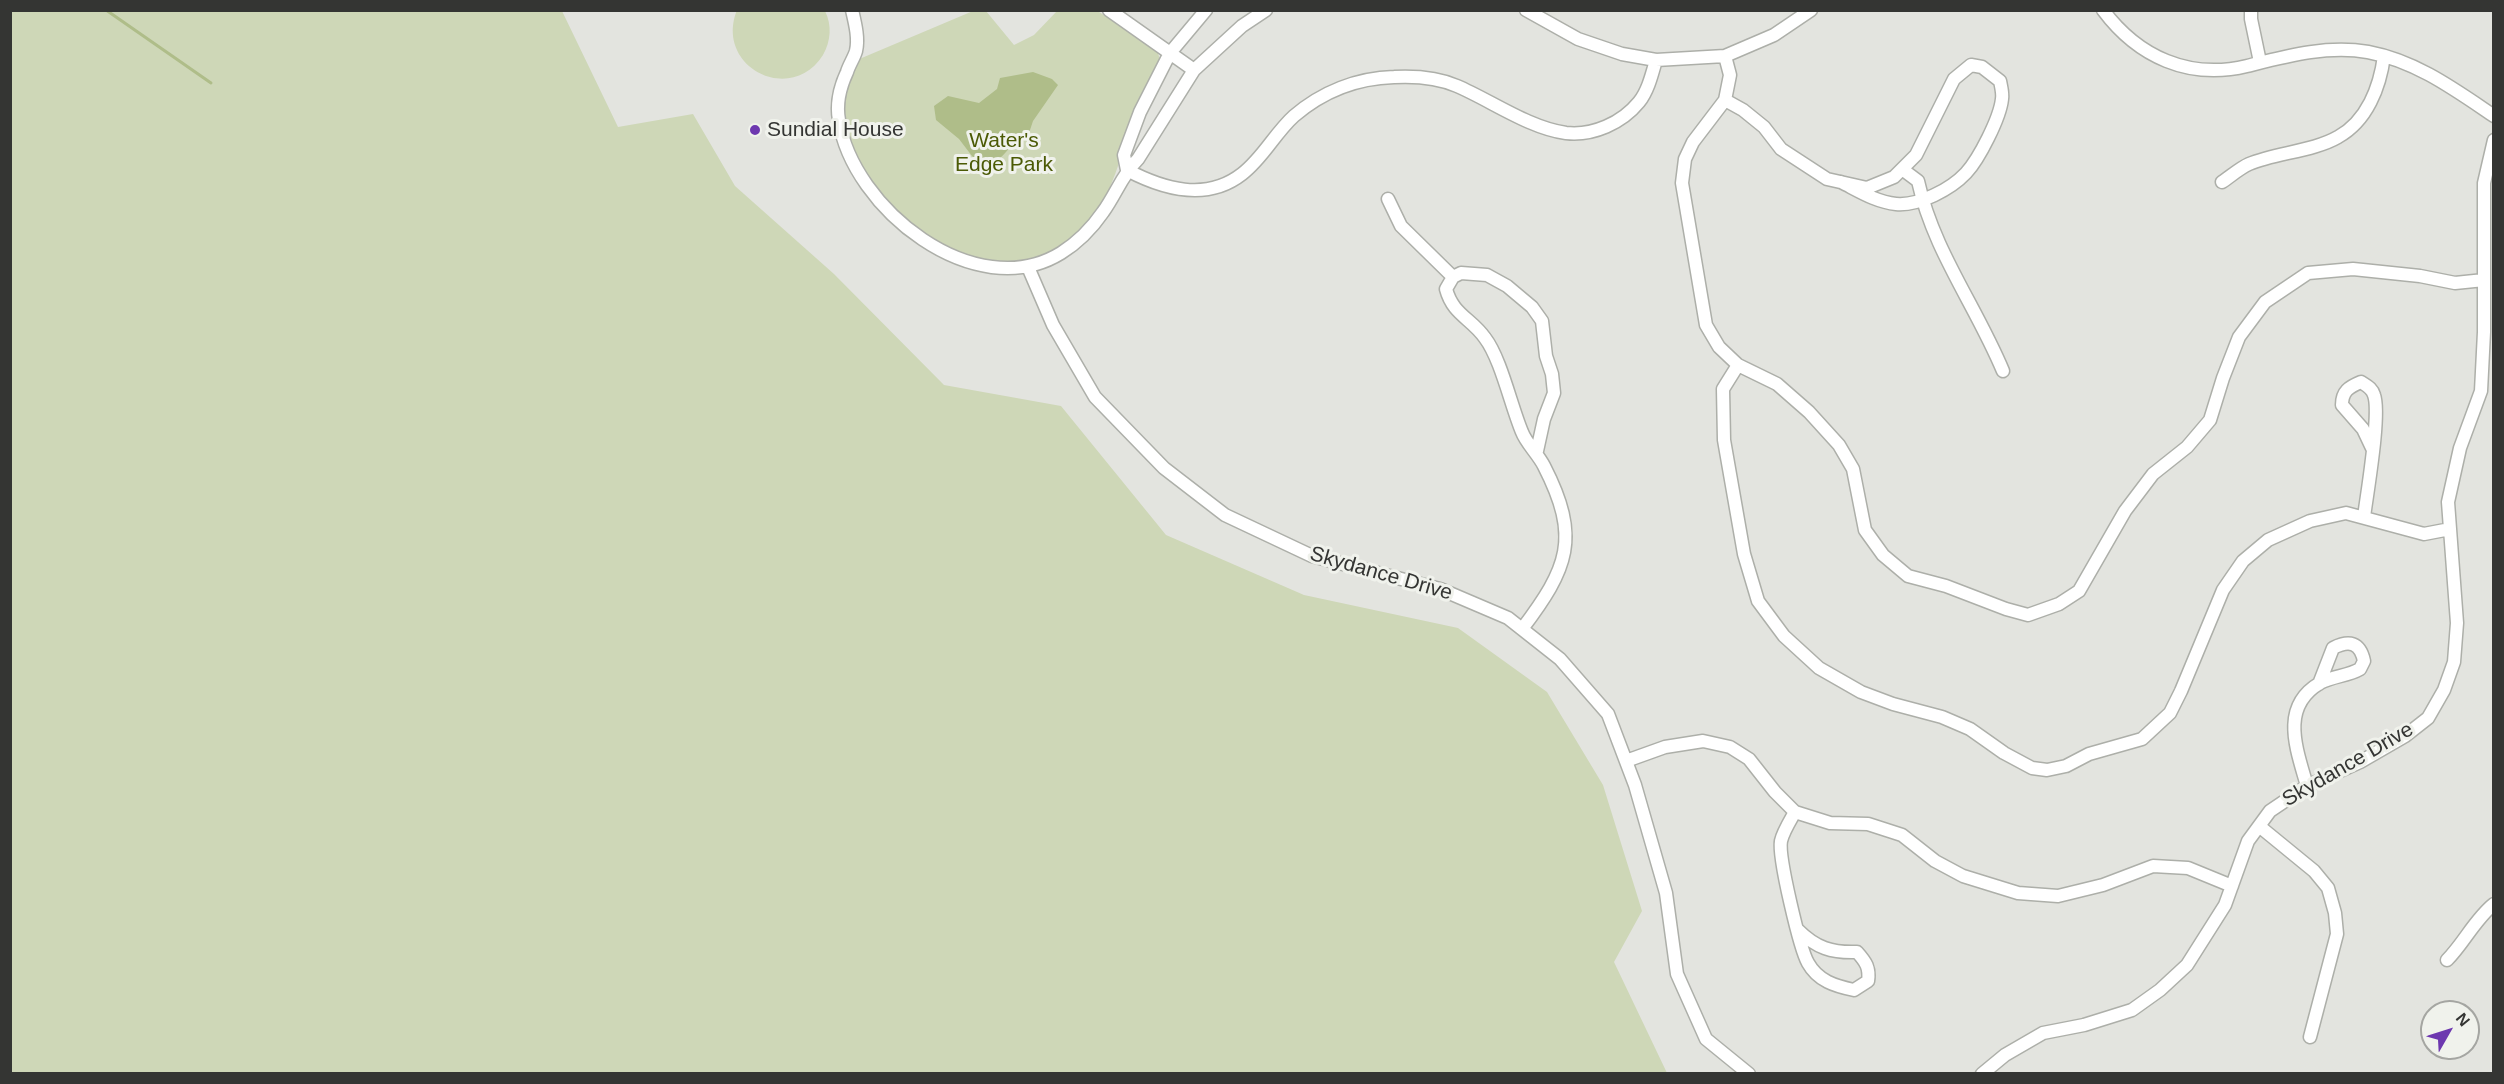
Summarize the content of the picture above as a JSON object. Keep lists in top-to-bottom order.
{
  "streets": {
    "street": ["Skydance Drive"]
  },
  "parks": ["Water's Edge Park"],
  "places": ["Sundial House"],
  "north": "top right"
}
